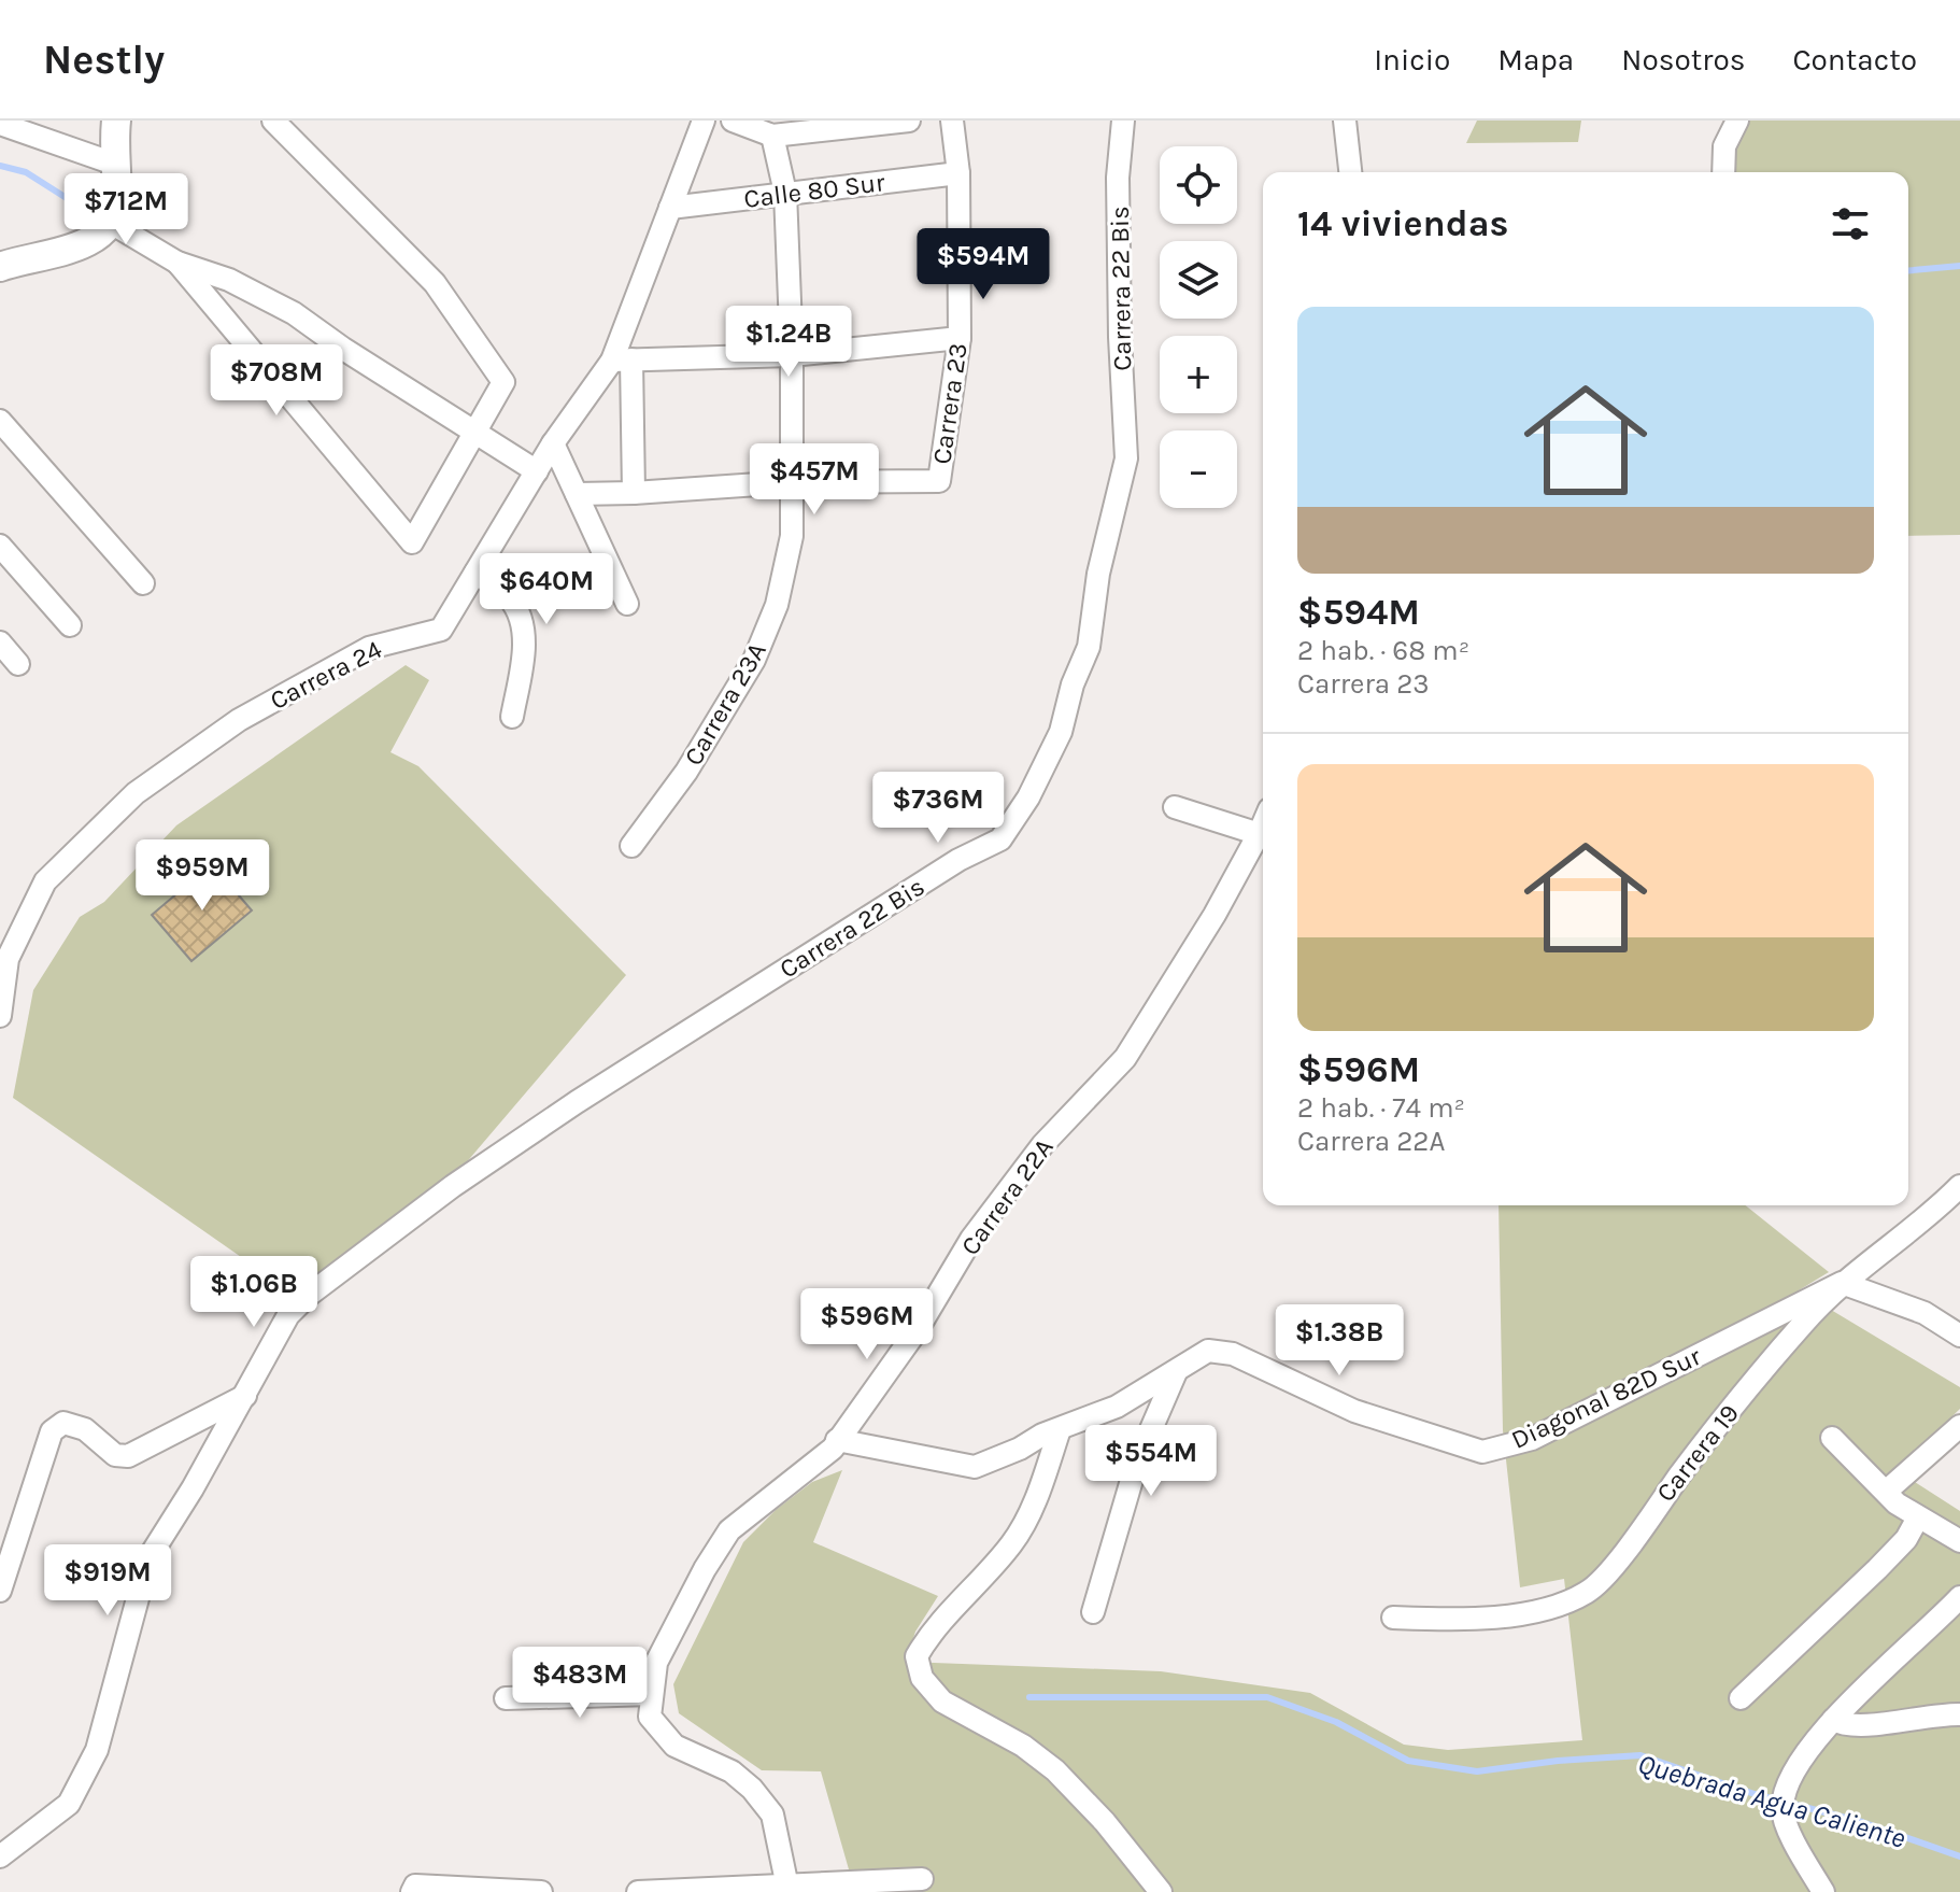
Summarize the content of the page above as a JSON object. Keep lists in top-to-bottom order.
{
  "streets": {
    "street": [
      "Calle 80 Sur",
      "Carrera 22 Bis",
      "Carrera 23",
      "Carrera 24",
      "Carrera 23A",
      "Carrera 22A",
      "Diagonal 82D Sur",
      "Carrera 19"
    ]
  },
  "crossings": [
    ["Calle 80 Sur", "Carrera 23"],
    ["Calle 80 Sur", "Carrera 24"],
    ["Calle 80 Sur", "Carrera 23A"],
    ["Carrera 23", "Carrera 23A"],
    ["Carrera 22A", "Diagonal 82D Sur"],
    ["Diagonal 82D Sur", "Carrera 19"]
  ],
  "water": ["Quebrada Agua Caliente"],
  "page": {
    "header": "Nestly",
    "nav": [
      "Inicio",
      "Mapa",
      "Nosotros",
      "Contacto"
    ],
    "map_buttons": ["+", "−"],
    "heading": "14 viviendas",
    "price": [
      "$712M",
      "$594M",
      "$1.24B",
      "$708M",
      "$457M",
      "$640M",
      "$736M",
      "$959M",
      "$1.06B",
      "$596M",
      "$1.38B",
      "$554M",
      "$919M",
      "$483M"
    ],
    "list": [
      {
        "name": "$594M",
        "note": "2 hab. · 68 m² · Carrera 23"
      },
      {
        "name": "$596M",
        "note": "2 hab. · 74 m² · Carrera 22A"
      }
    ]
  }
}
